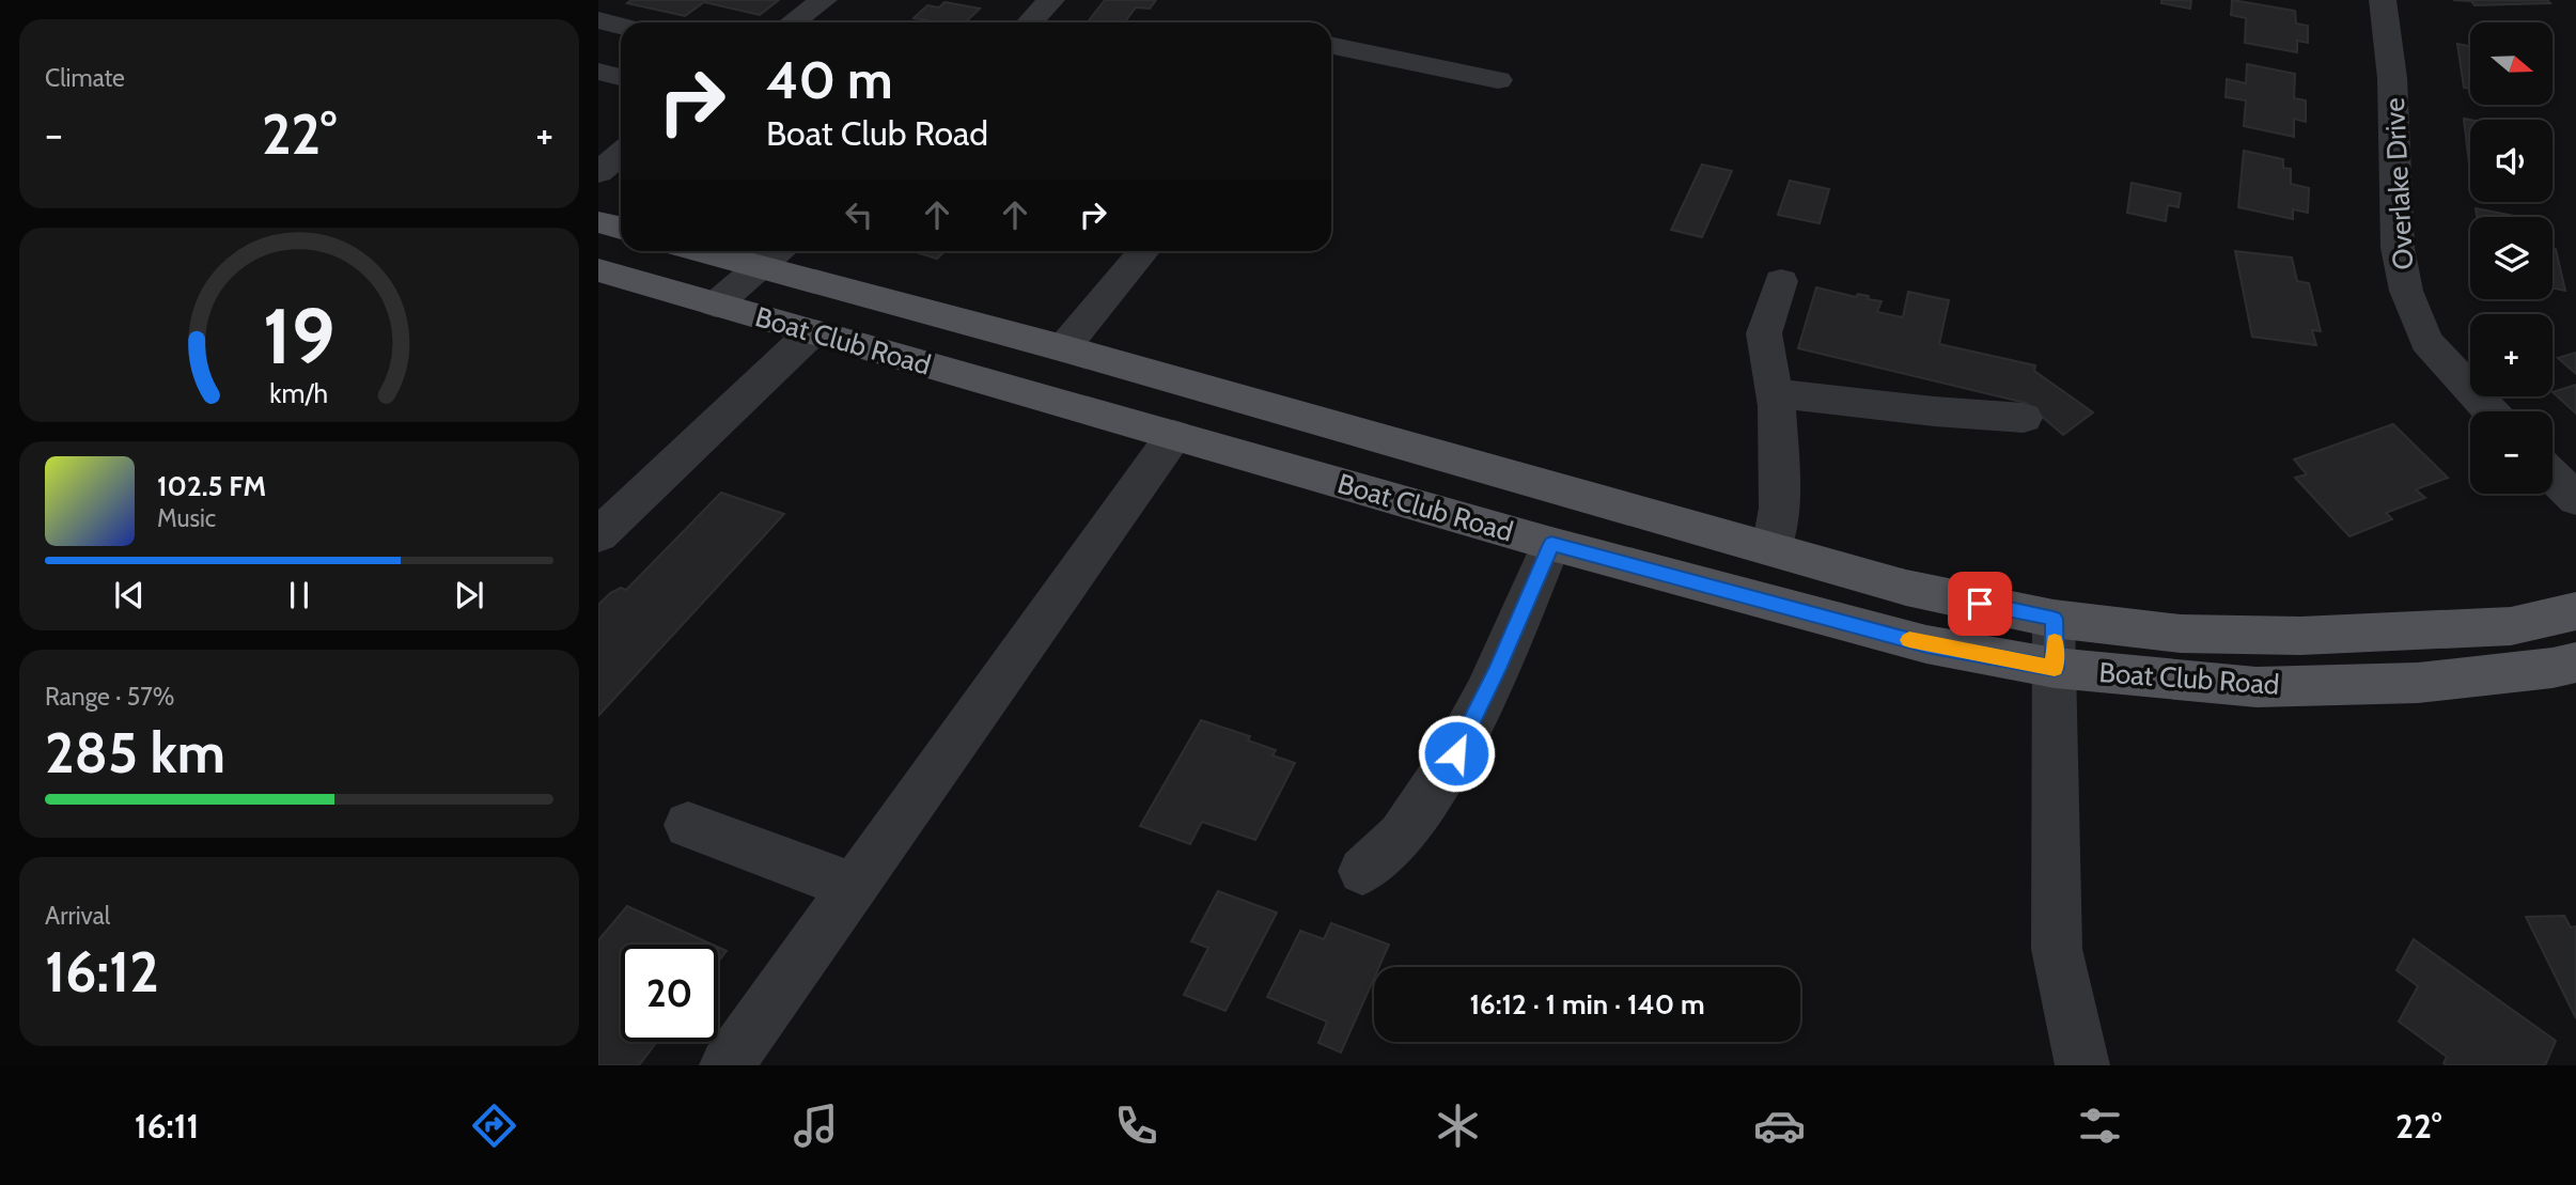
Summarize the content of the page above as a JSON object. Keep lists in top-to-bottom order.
{
  "streets": {
    "main road": ["Boat Club Road"],
    "street": ["Overlake Drive"]
  },
  "north": "right",
  "page": {
    "tile": [
      "Climate",
      ["Range · 57%", "285 km"],
      ["Arrival", "16:12"]
    ],
    "map_buttons": ["+", "−"],
    "turn": ["40 m", "Boat Club Road"],
    "heat": ["−", "22°", "+"],
    "song": ["102.5 FM", "Music"],
    "limit": "20",
    "trip": "16:12 · 1 min · 140 m",
    "tabs": ["16:11", "22°"],
    "gauge": ["19", "km/h"]
  }
}
